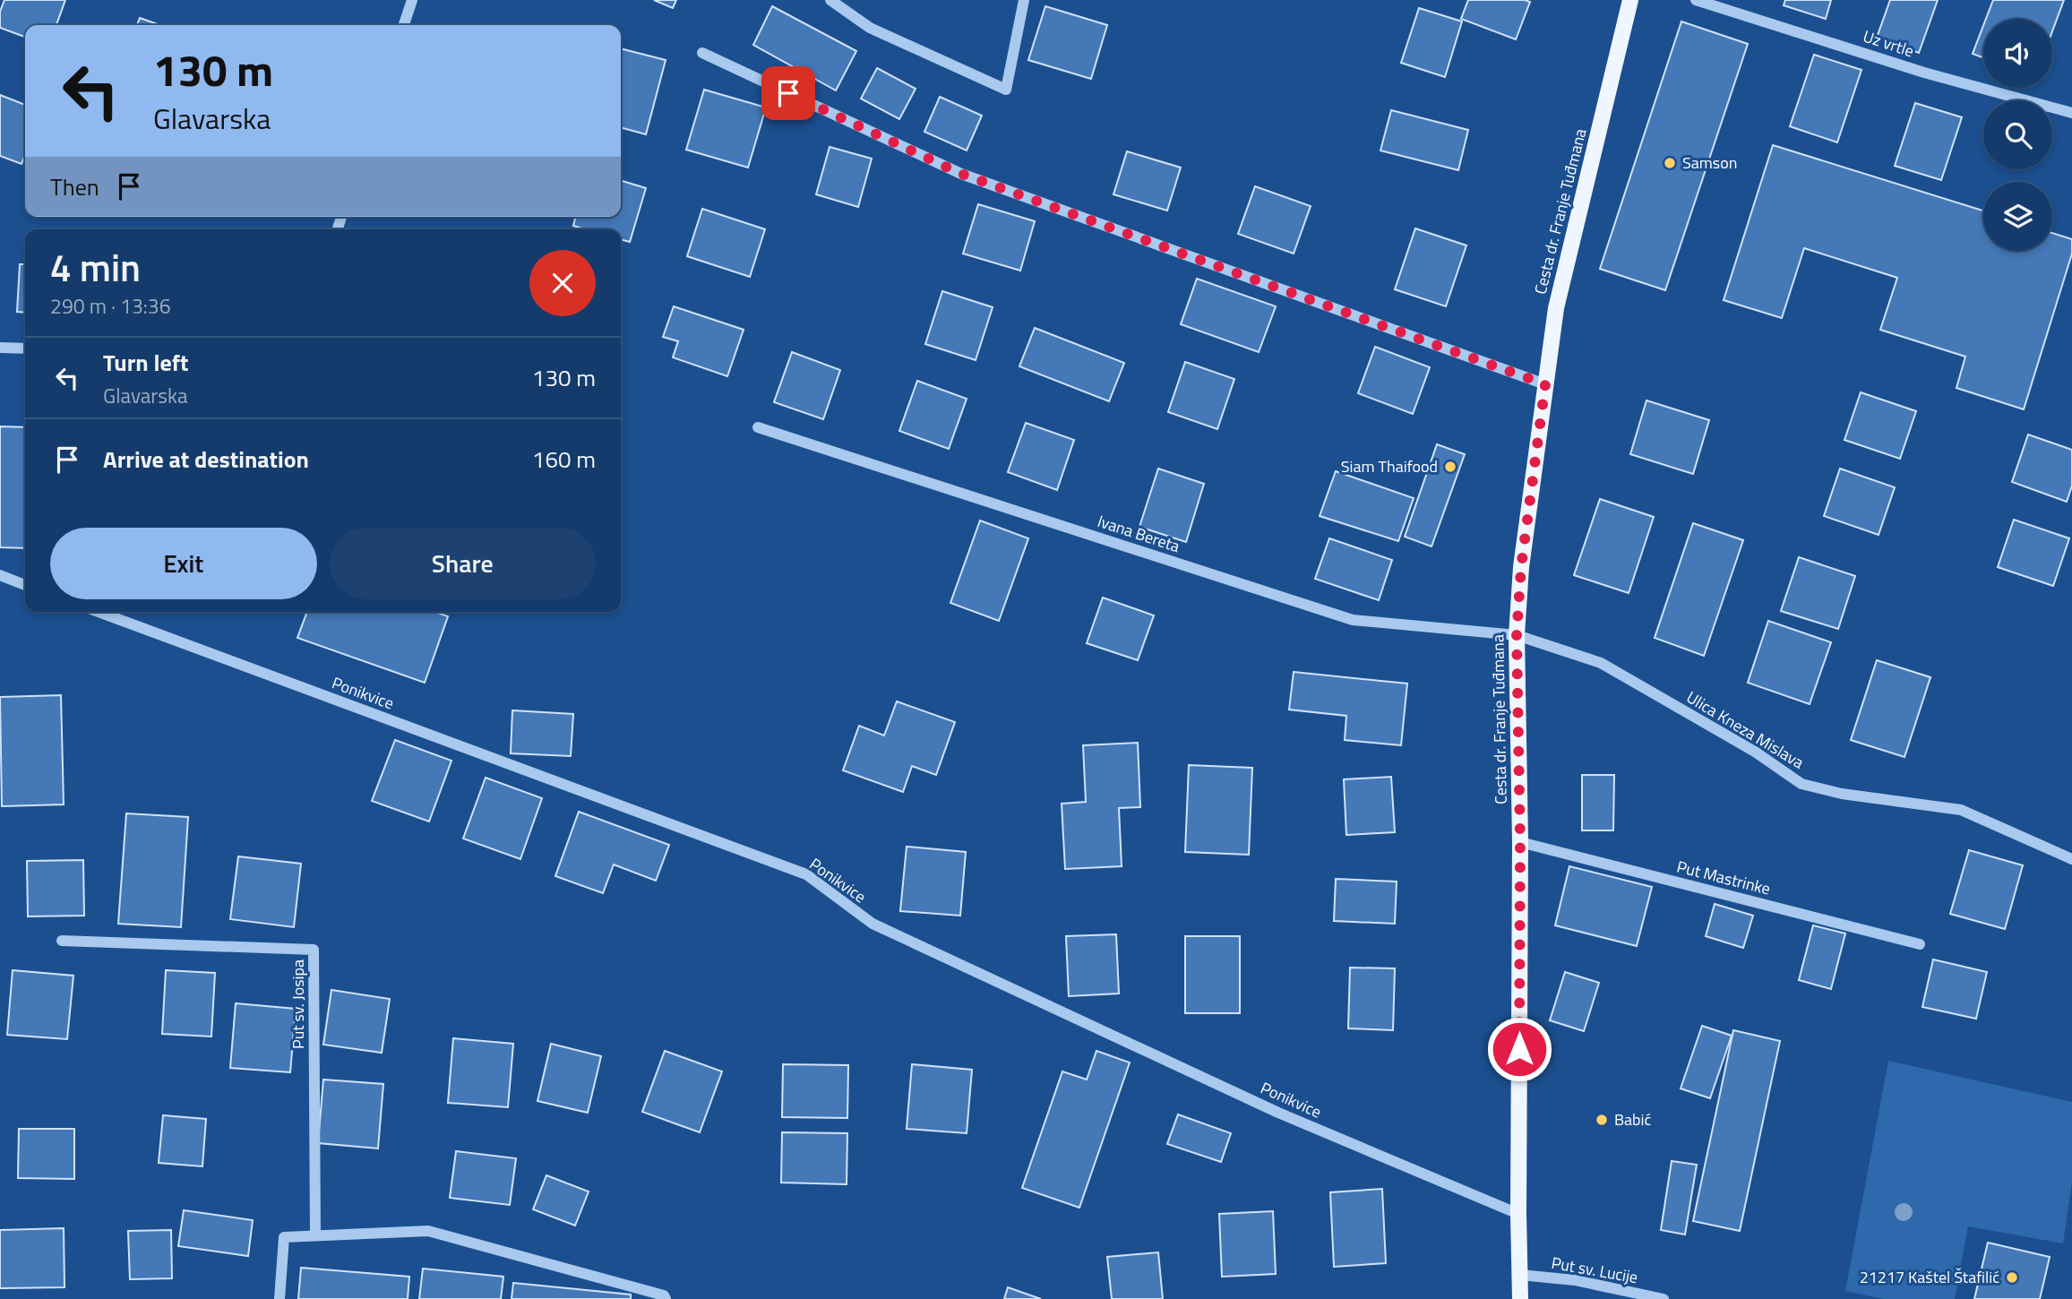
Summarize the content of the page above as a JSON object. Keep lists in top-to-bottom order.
{
  "streets": {
    "main road": ["Cesta dr. Franje Tuđmana"],
    "street": [
      "Uz vrtle",
      "Ivana Bereta",
      "Ponikvice",
      "Ulica Kneza Mislava",
      "Put Mastrinke",
      "Put sv. Josipa",
      "Put sv. Lucije"
    ]
  },
  "crossings": [
    ["Cesta dr. Franje Tuđmana", "Ivana Bereta"],
    ["Cesta dr. Franje Tuđmana", "Ponikvice"],
    ["Cesta dr. Franje Tuđmana", "Ulica Kneza Mislava"],
    ["Cesta dr. Franje Tuđmana", "Put Mastrinke"],
    ["Cesta dr. Franje Tuđmana", "Put sv. Lucije"],
    ["Ivana Bereta", "Ulica Kneza Mislava"]
  ],
  "places": [
    "Samson",
    "Siam Thaifood",
    "Babić",
    "21217 Kaštel Štafilić"
  ],
  "page": {
    "turn": ["130 m", "Glavarska"],
    "then": "Then",
    "heading": ["4 min", "290 m · 13:36"],
    "list": [
      {
        "name": "Turn left",
        "note": "Glavarska",
        "value": "130 m"
      },
      {
        "name": "Arrive at destination",
        "value": "160 m"
      }
    ],
    "buttons": ["Exit", "Share"]
  }
}
